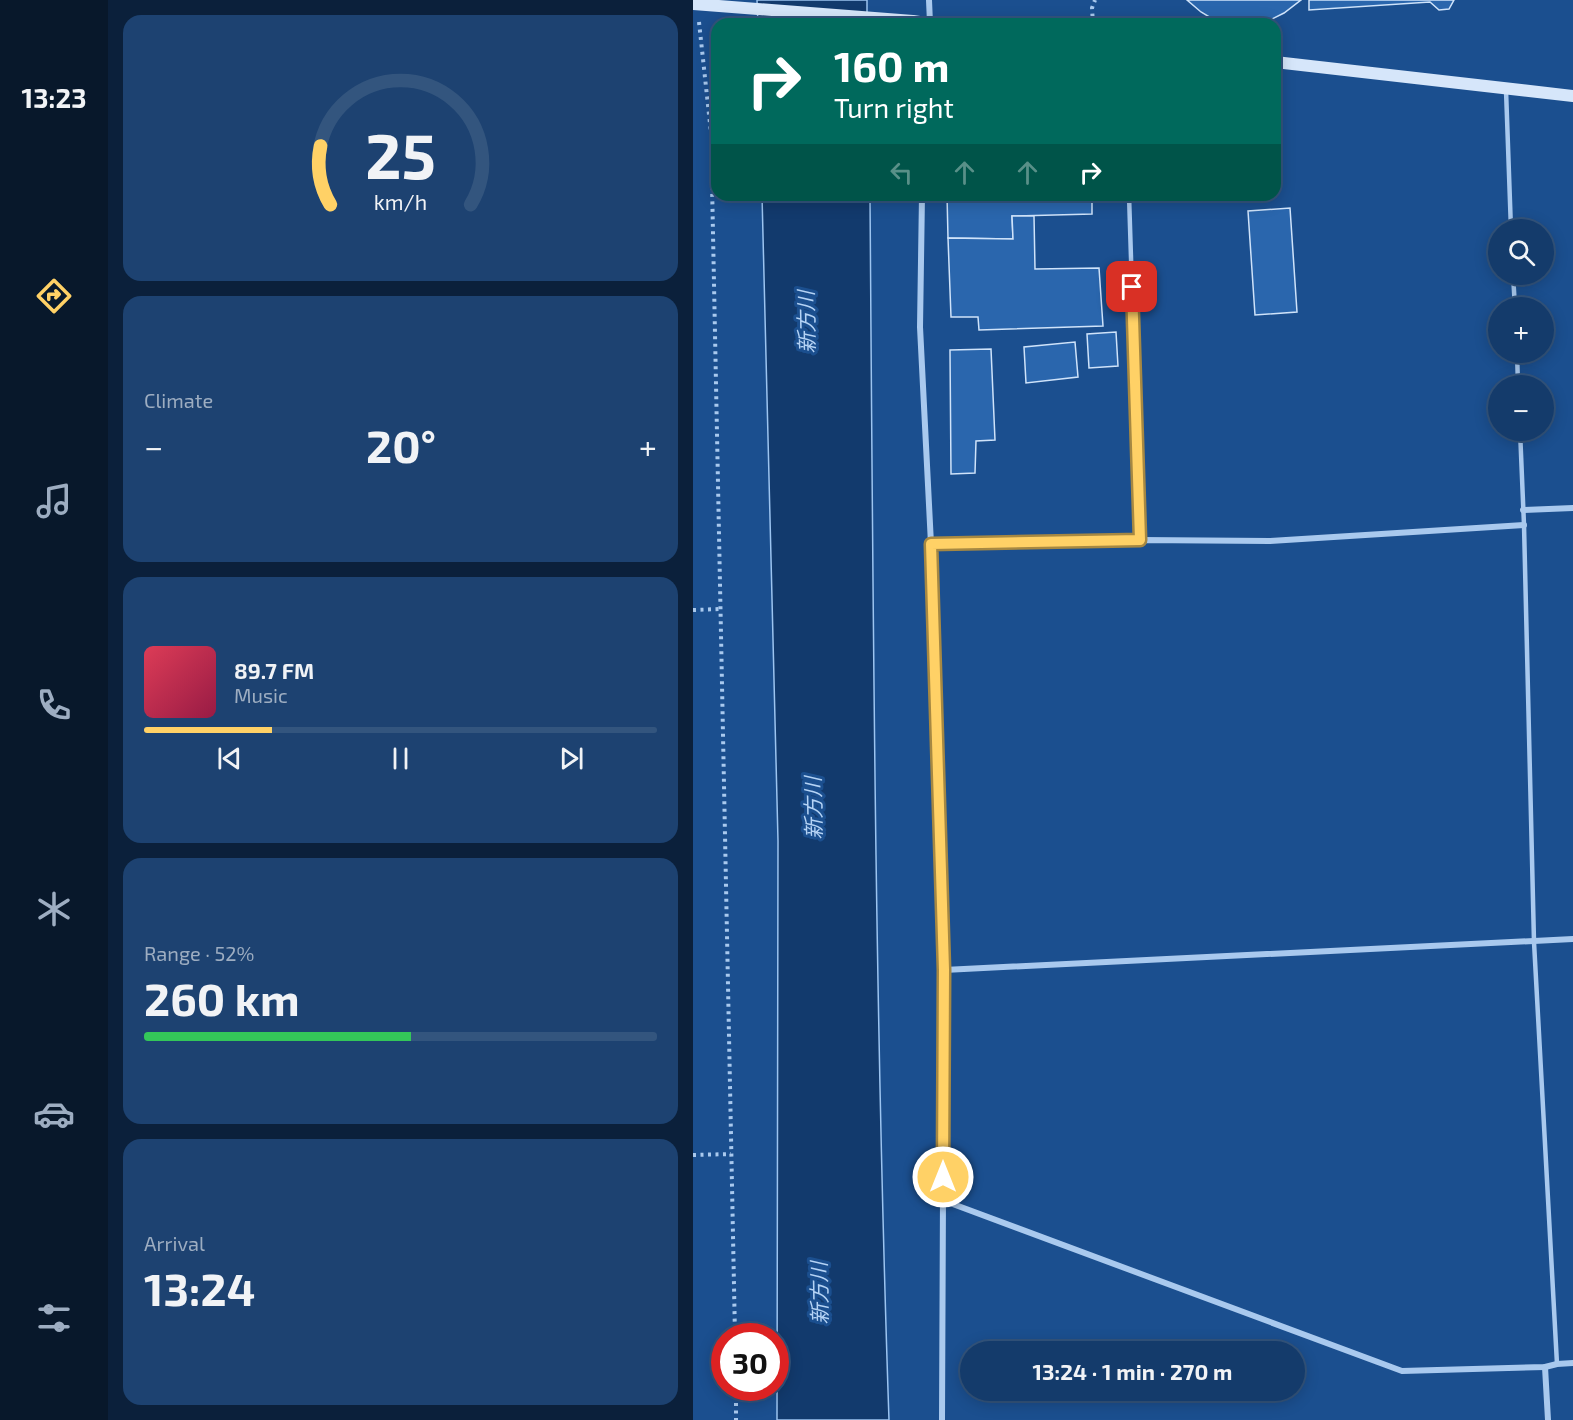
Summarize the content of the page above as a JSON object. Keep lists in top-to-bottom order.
{
  "water": ["新方川"],
  "page": {
    "tabs": "13:23",
    "turn": ["160 m", "Turn right"],
    "map_buttons": ["+", "−"],
    "tile": [
      "Climate",
      ["Range · 52%", "260 km"],
      ["Arrival", "13:24"]
    ],
    "heat": ["−", "20°", "+"],
    "song": ["89.7 FM", "Music"],
    "limit": "30",
    "trip": "13:24 · 1 min · 270 m",
    "gauge": ["25", "km/h"]
  }
}
